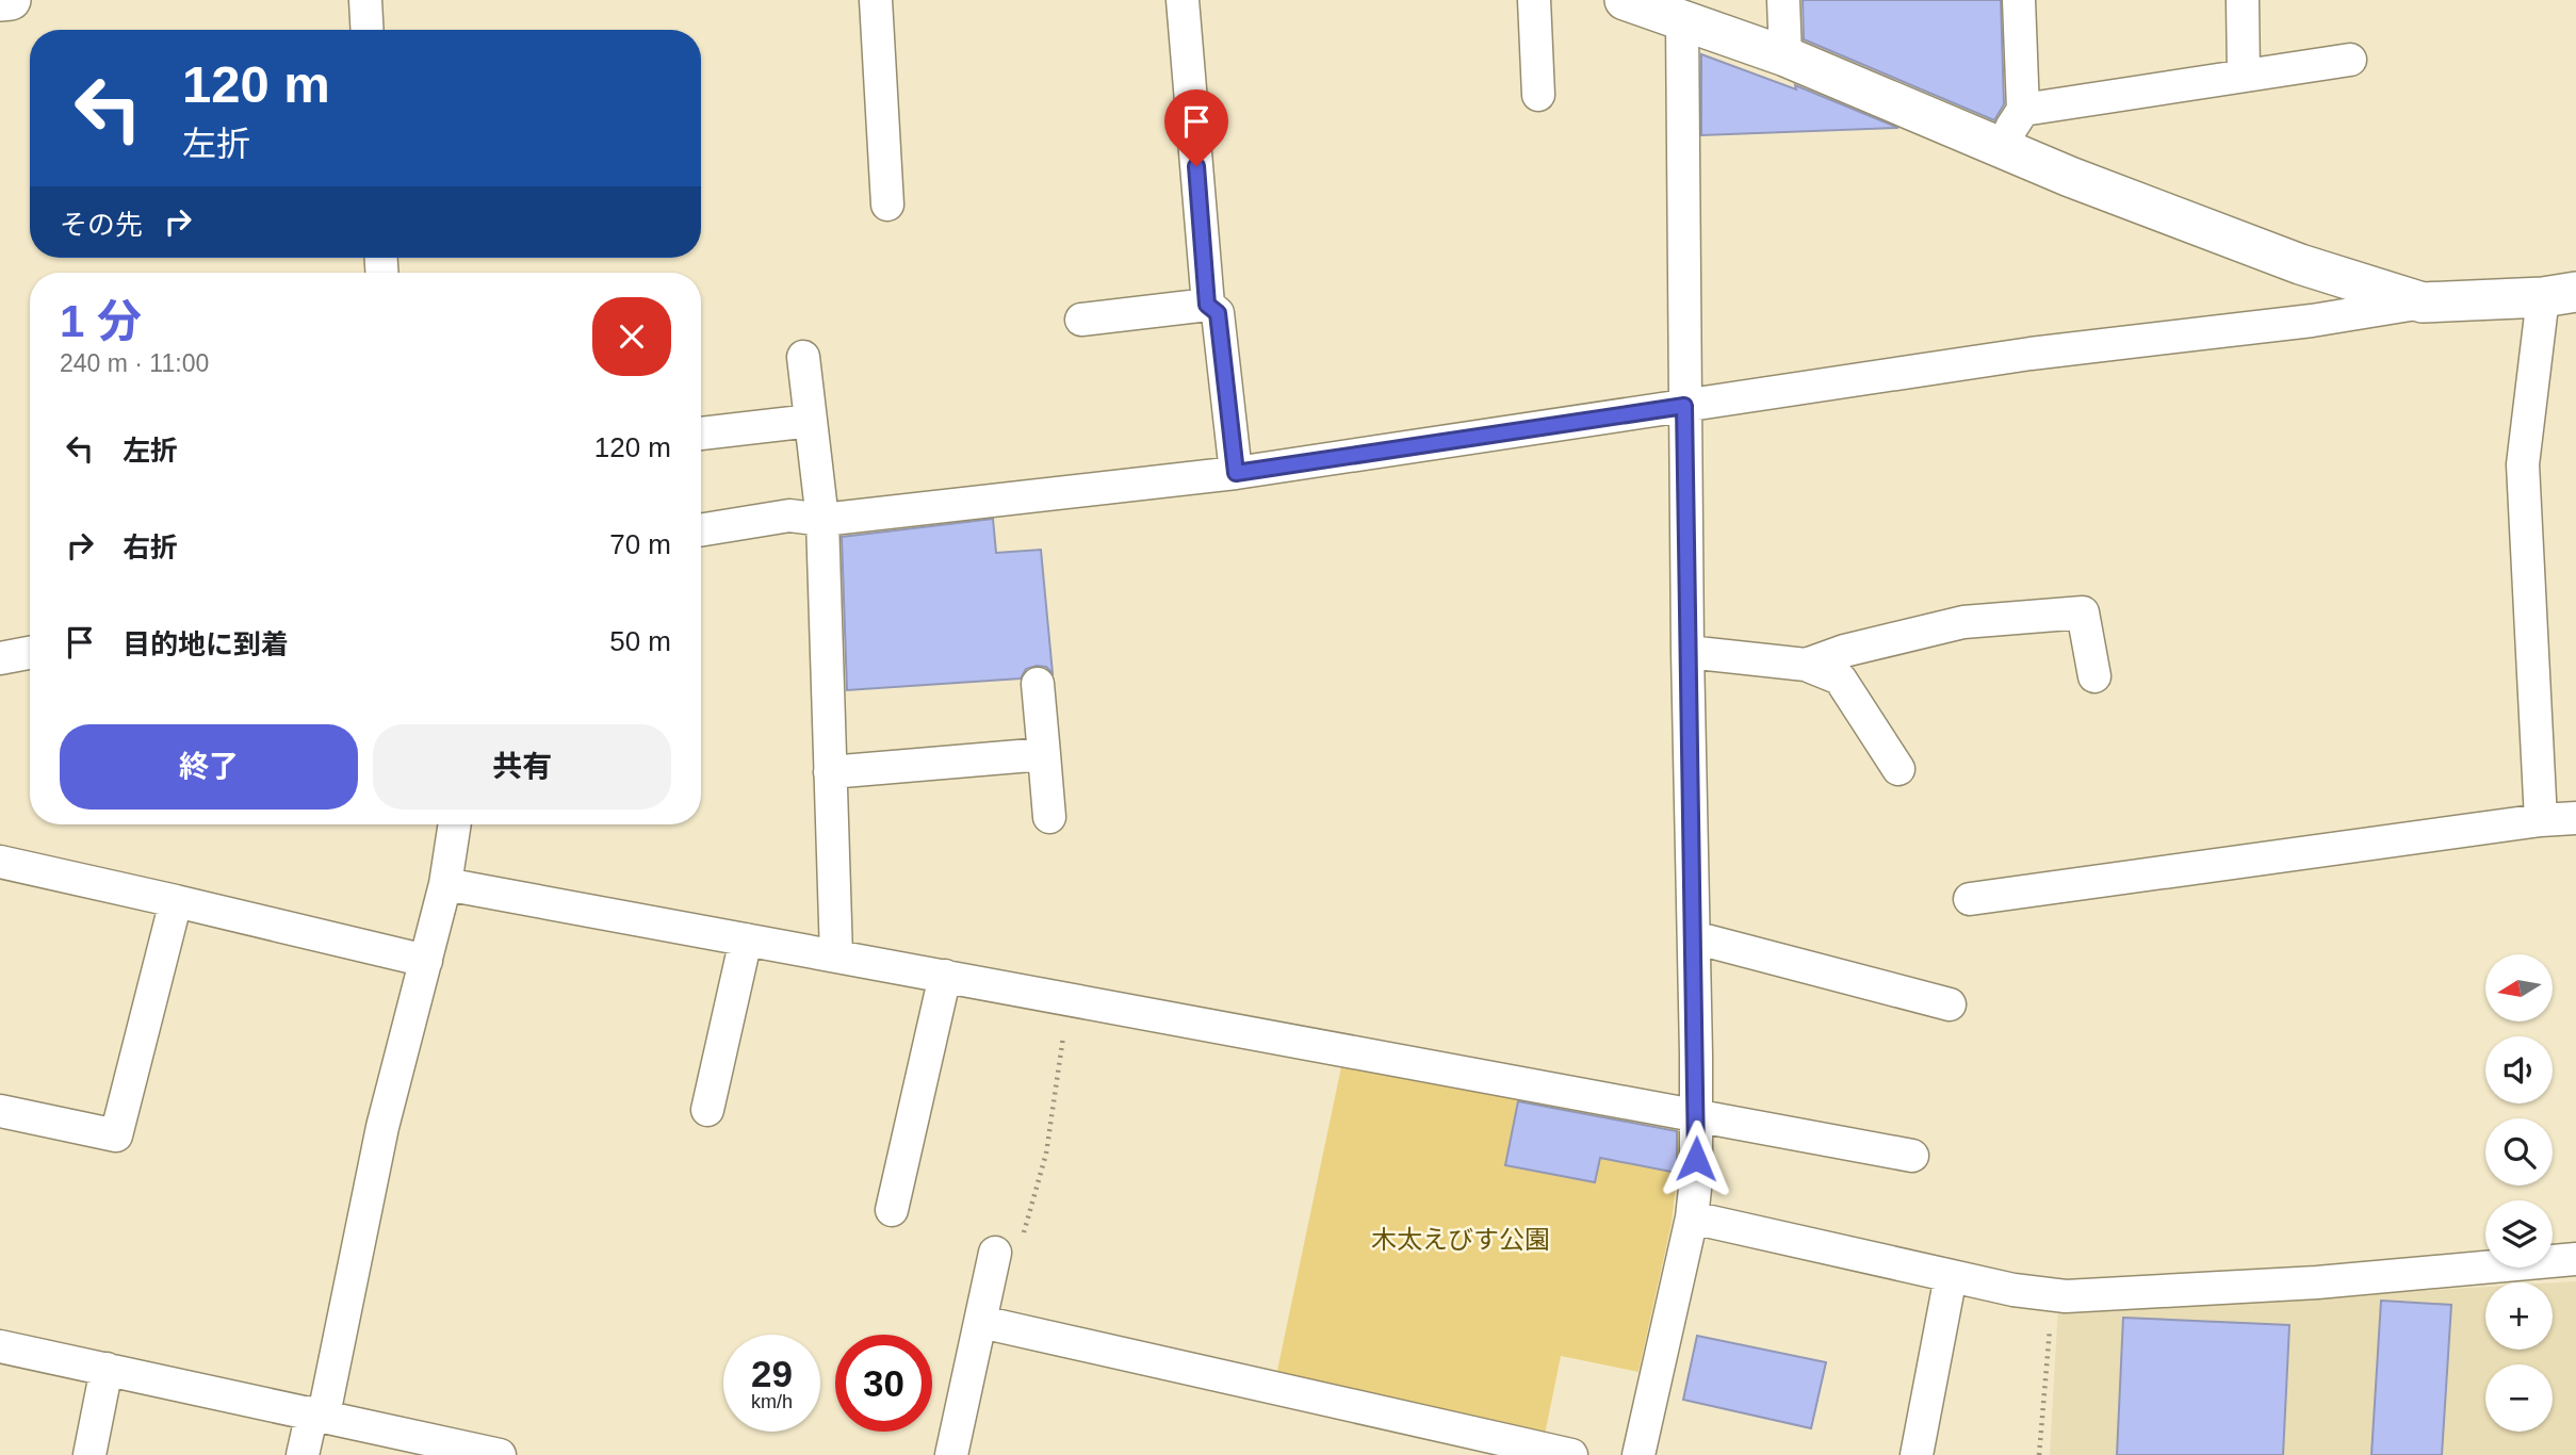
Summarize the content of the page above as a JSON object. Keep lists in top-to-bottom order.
{
  "parks": ["木太えびす公園"],
  "north": "left",
  "page": {
    "turn": ["120 m", "左折"],
    "then": "その先",
    "heading": ["1 分", "240 m · 11:00"],
    "list": [
      {
        "name": "左折",
        "value": "120 m"
      },
      {
        "name": "右折",
        "value": "70 m"
      },
      {
        "name": "目的地に到着",
        "value": "50 m"
      }
    ],
    "buttons": ["終了", "共有"],
    "map_buttons": ["+", "−"],
    "speed": "29 km/h",
    "limit": "30"
  }
}
